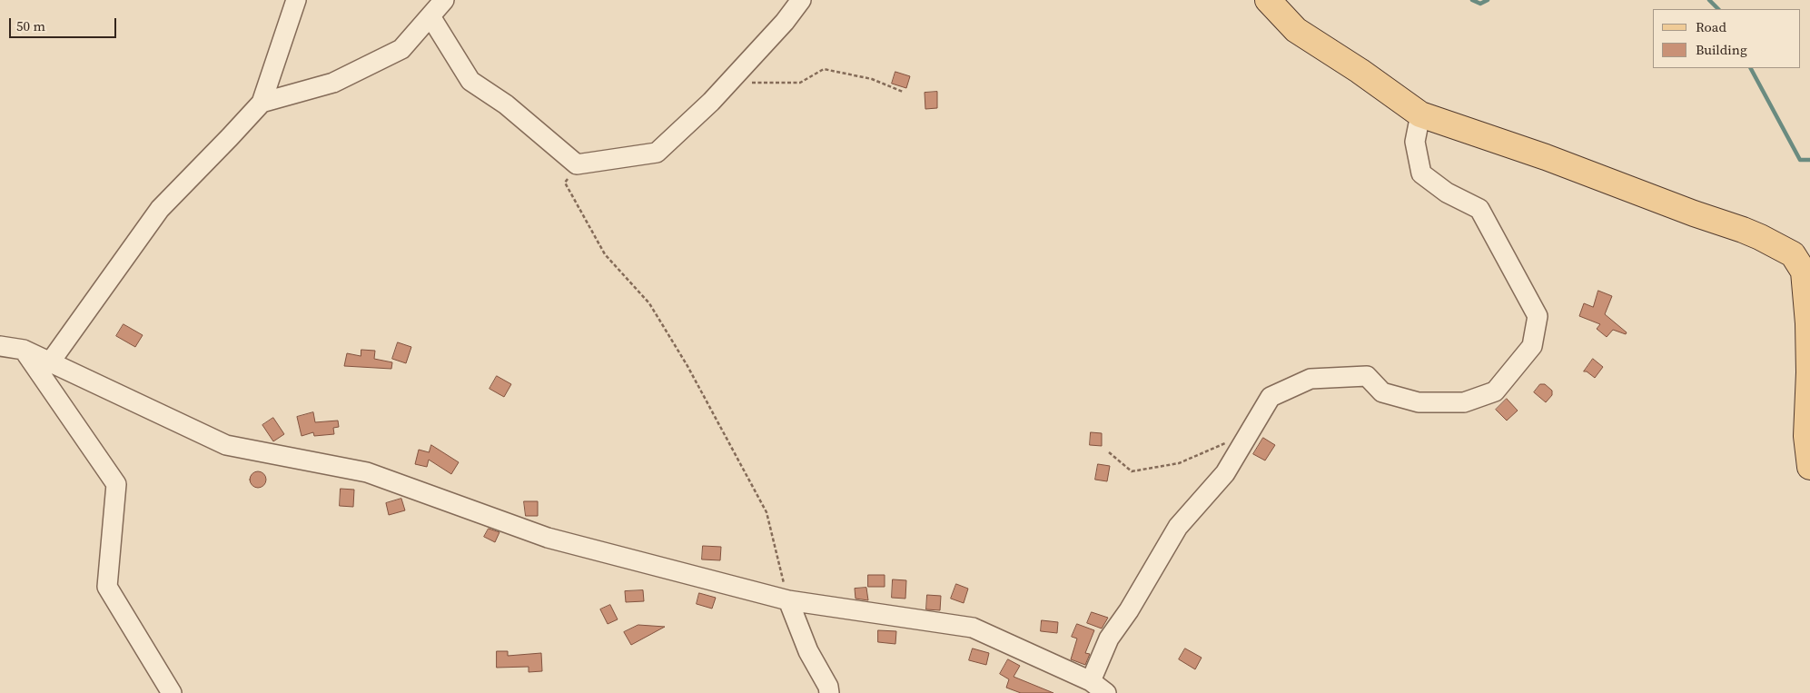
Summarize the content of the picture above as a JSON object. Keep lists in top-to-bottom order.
{
  "legend": ["Road", "Building"],
  "scale_bar": "50 m"
}
